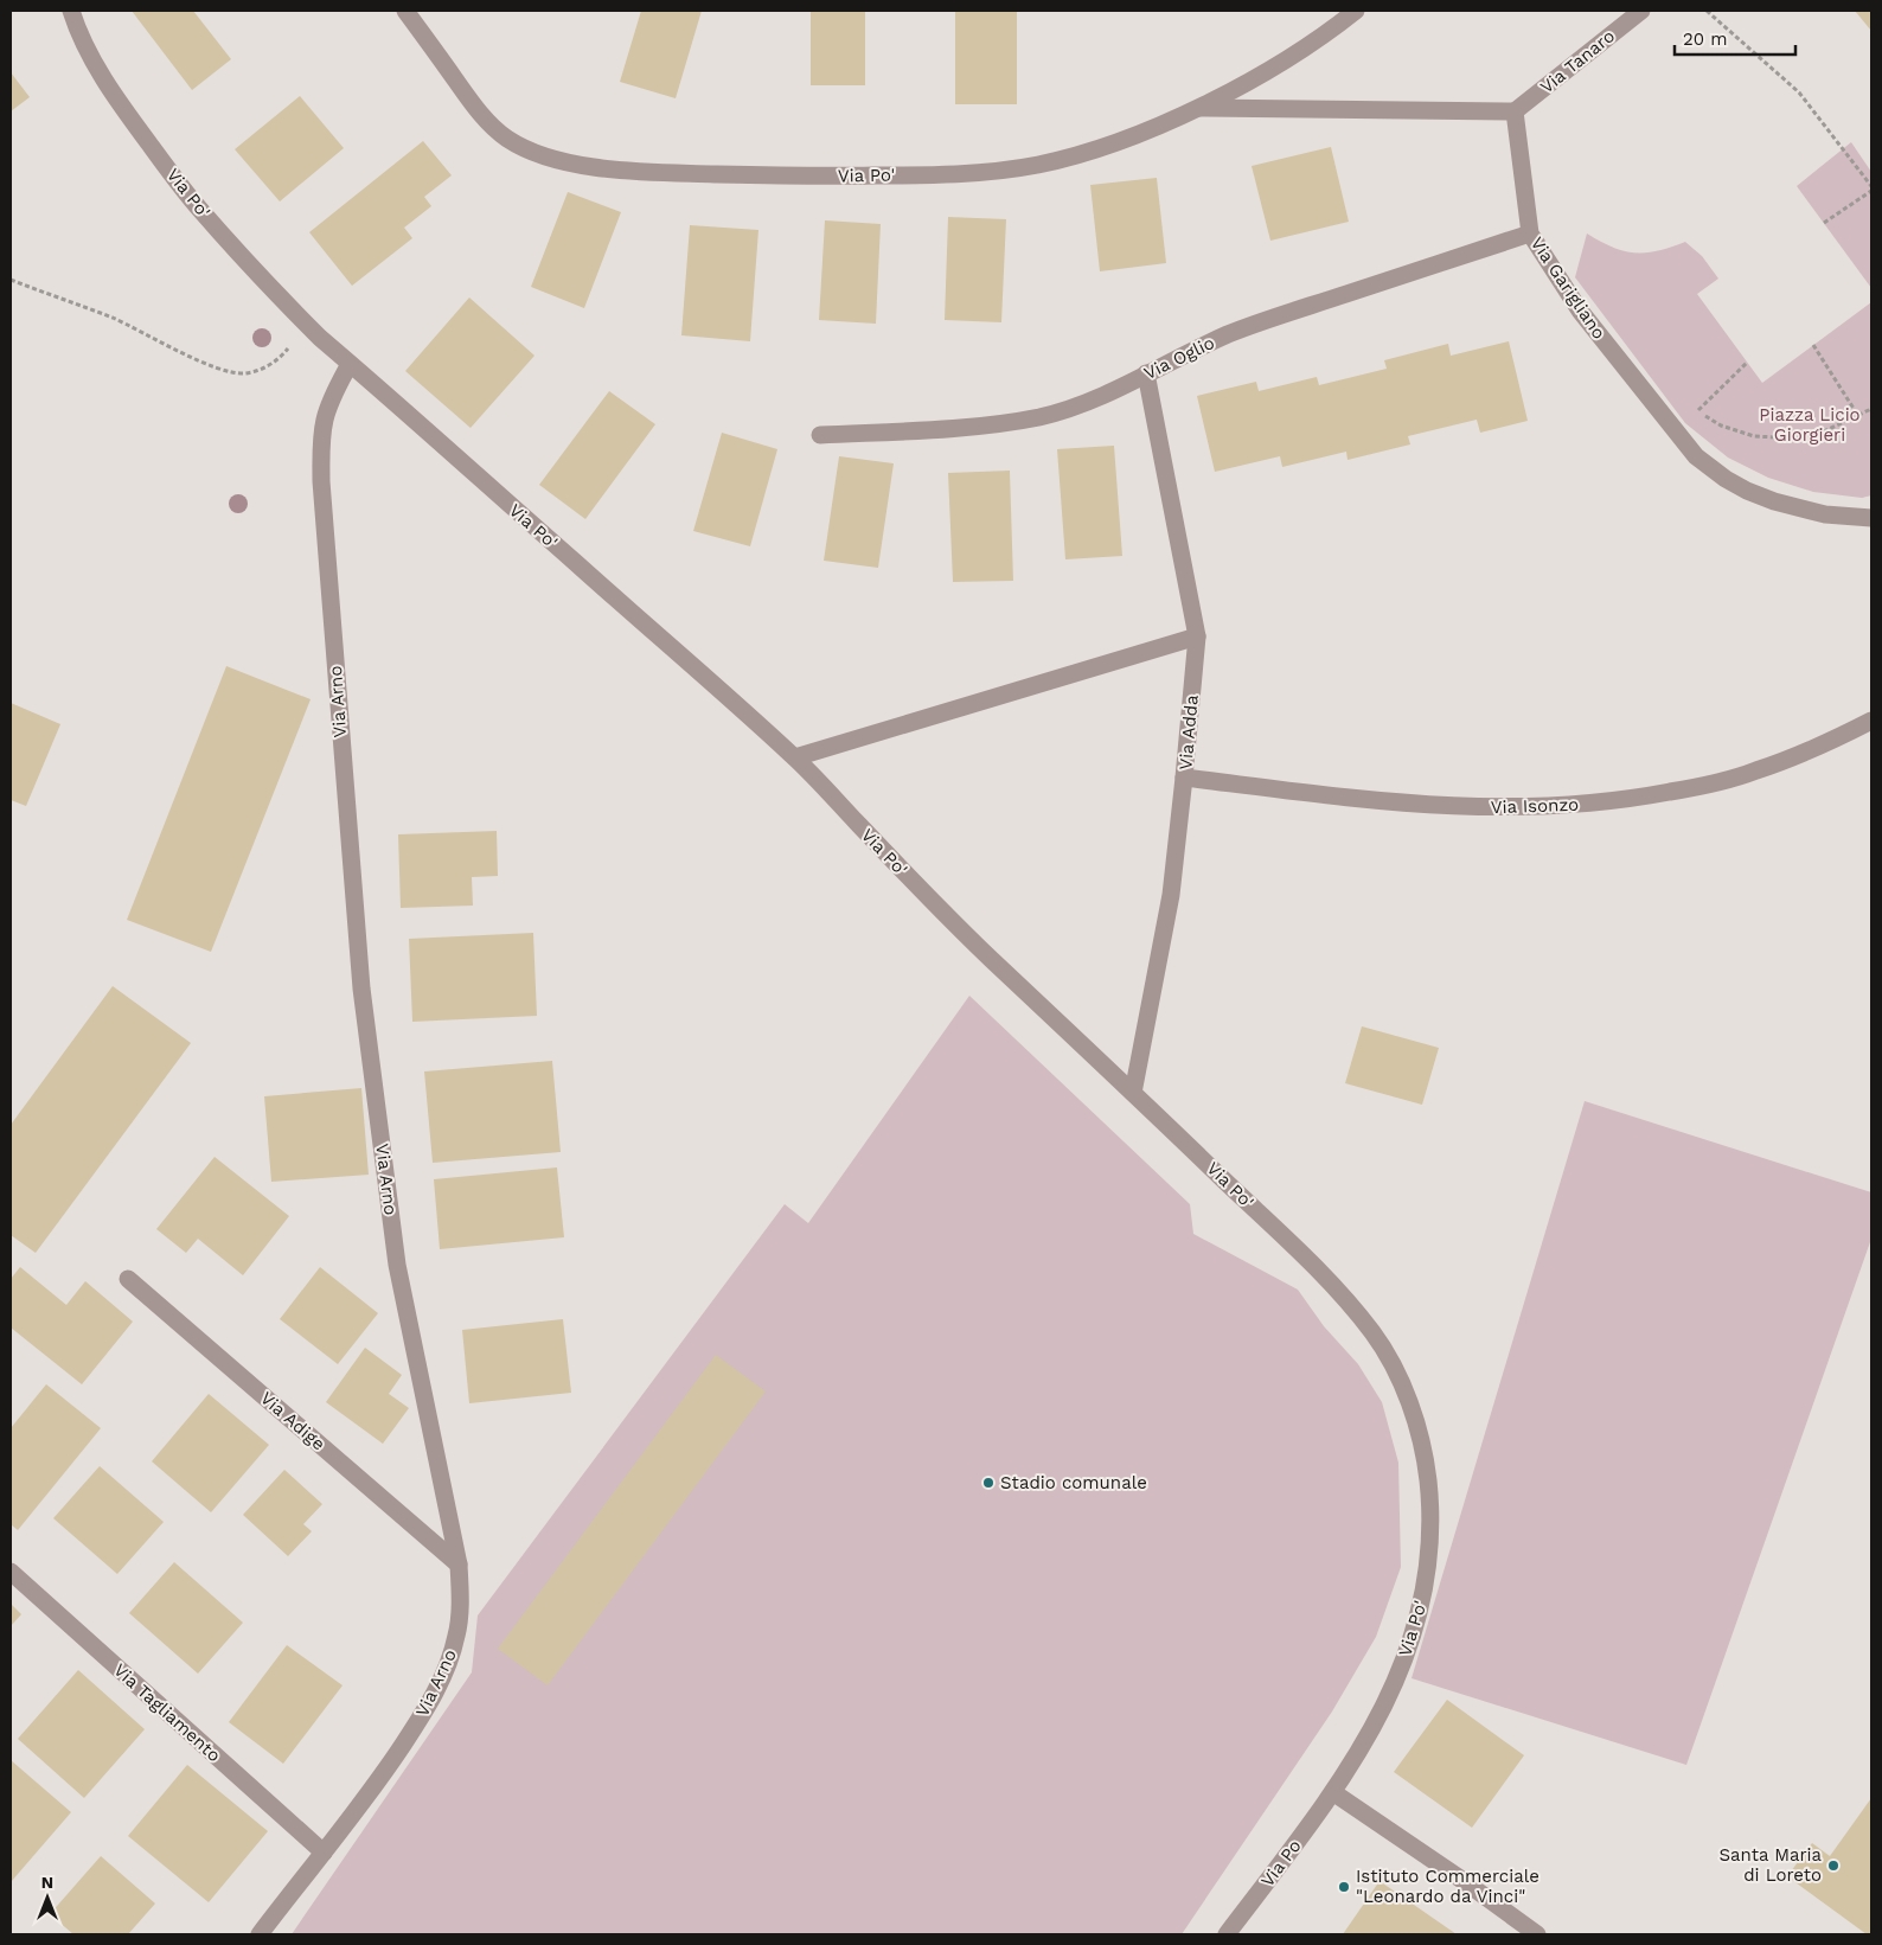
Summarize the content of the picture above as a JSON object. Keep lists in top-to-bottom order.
{
  "streets": {
    "street": [
      "Via Tanaro",
      "Via Po'",
      "Via Garigliano",
      "Via Oglio",
      "Via Arno",
      "Via Adda",
      "Via Isonzo",
      "Via Adige",
      "Via Tagliamento",
      "Via Po"
    ]
  },
  "crossings": [
    ["Via Tanaro", "Via Garigliano"],
    ["Via Po'", "Via Arno"],
    ["Via Po'", "Via Adda"],
    ["Via Po'", "Via Po"],
    ["Via Garigliano", "Via Oglio"],
    ["Via Oglio", "Via Adda"],
    ["Via Arno", "Via Adige"],
    ["Via Arno", "Via Tagliamento"],
    ["Via Adda", "Via Isonzo"]
  ],
  "parks": ["Piazza Licio Giorgieri"],
  "places": ["Stadio comunale", "Santa Maria di Loreto", "Istituto Commerciale \"Leonardo da Vinci\""],
  "scale_bar": "20 m",
  "north": "top"
}
